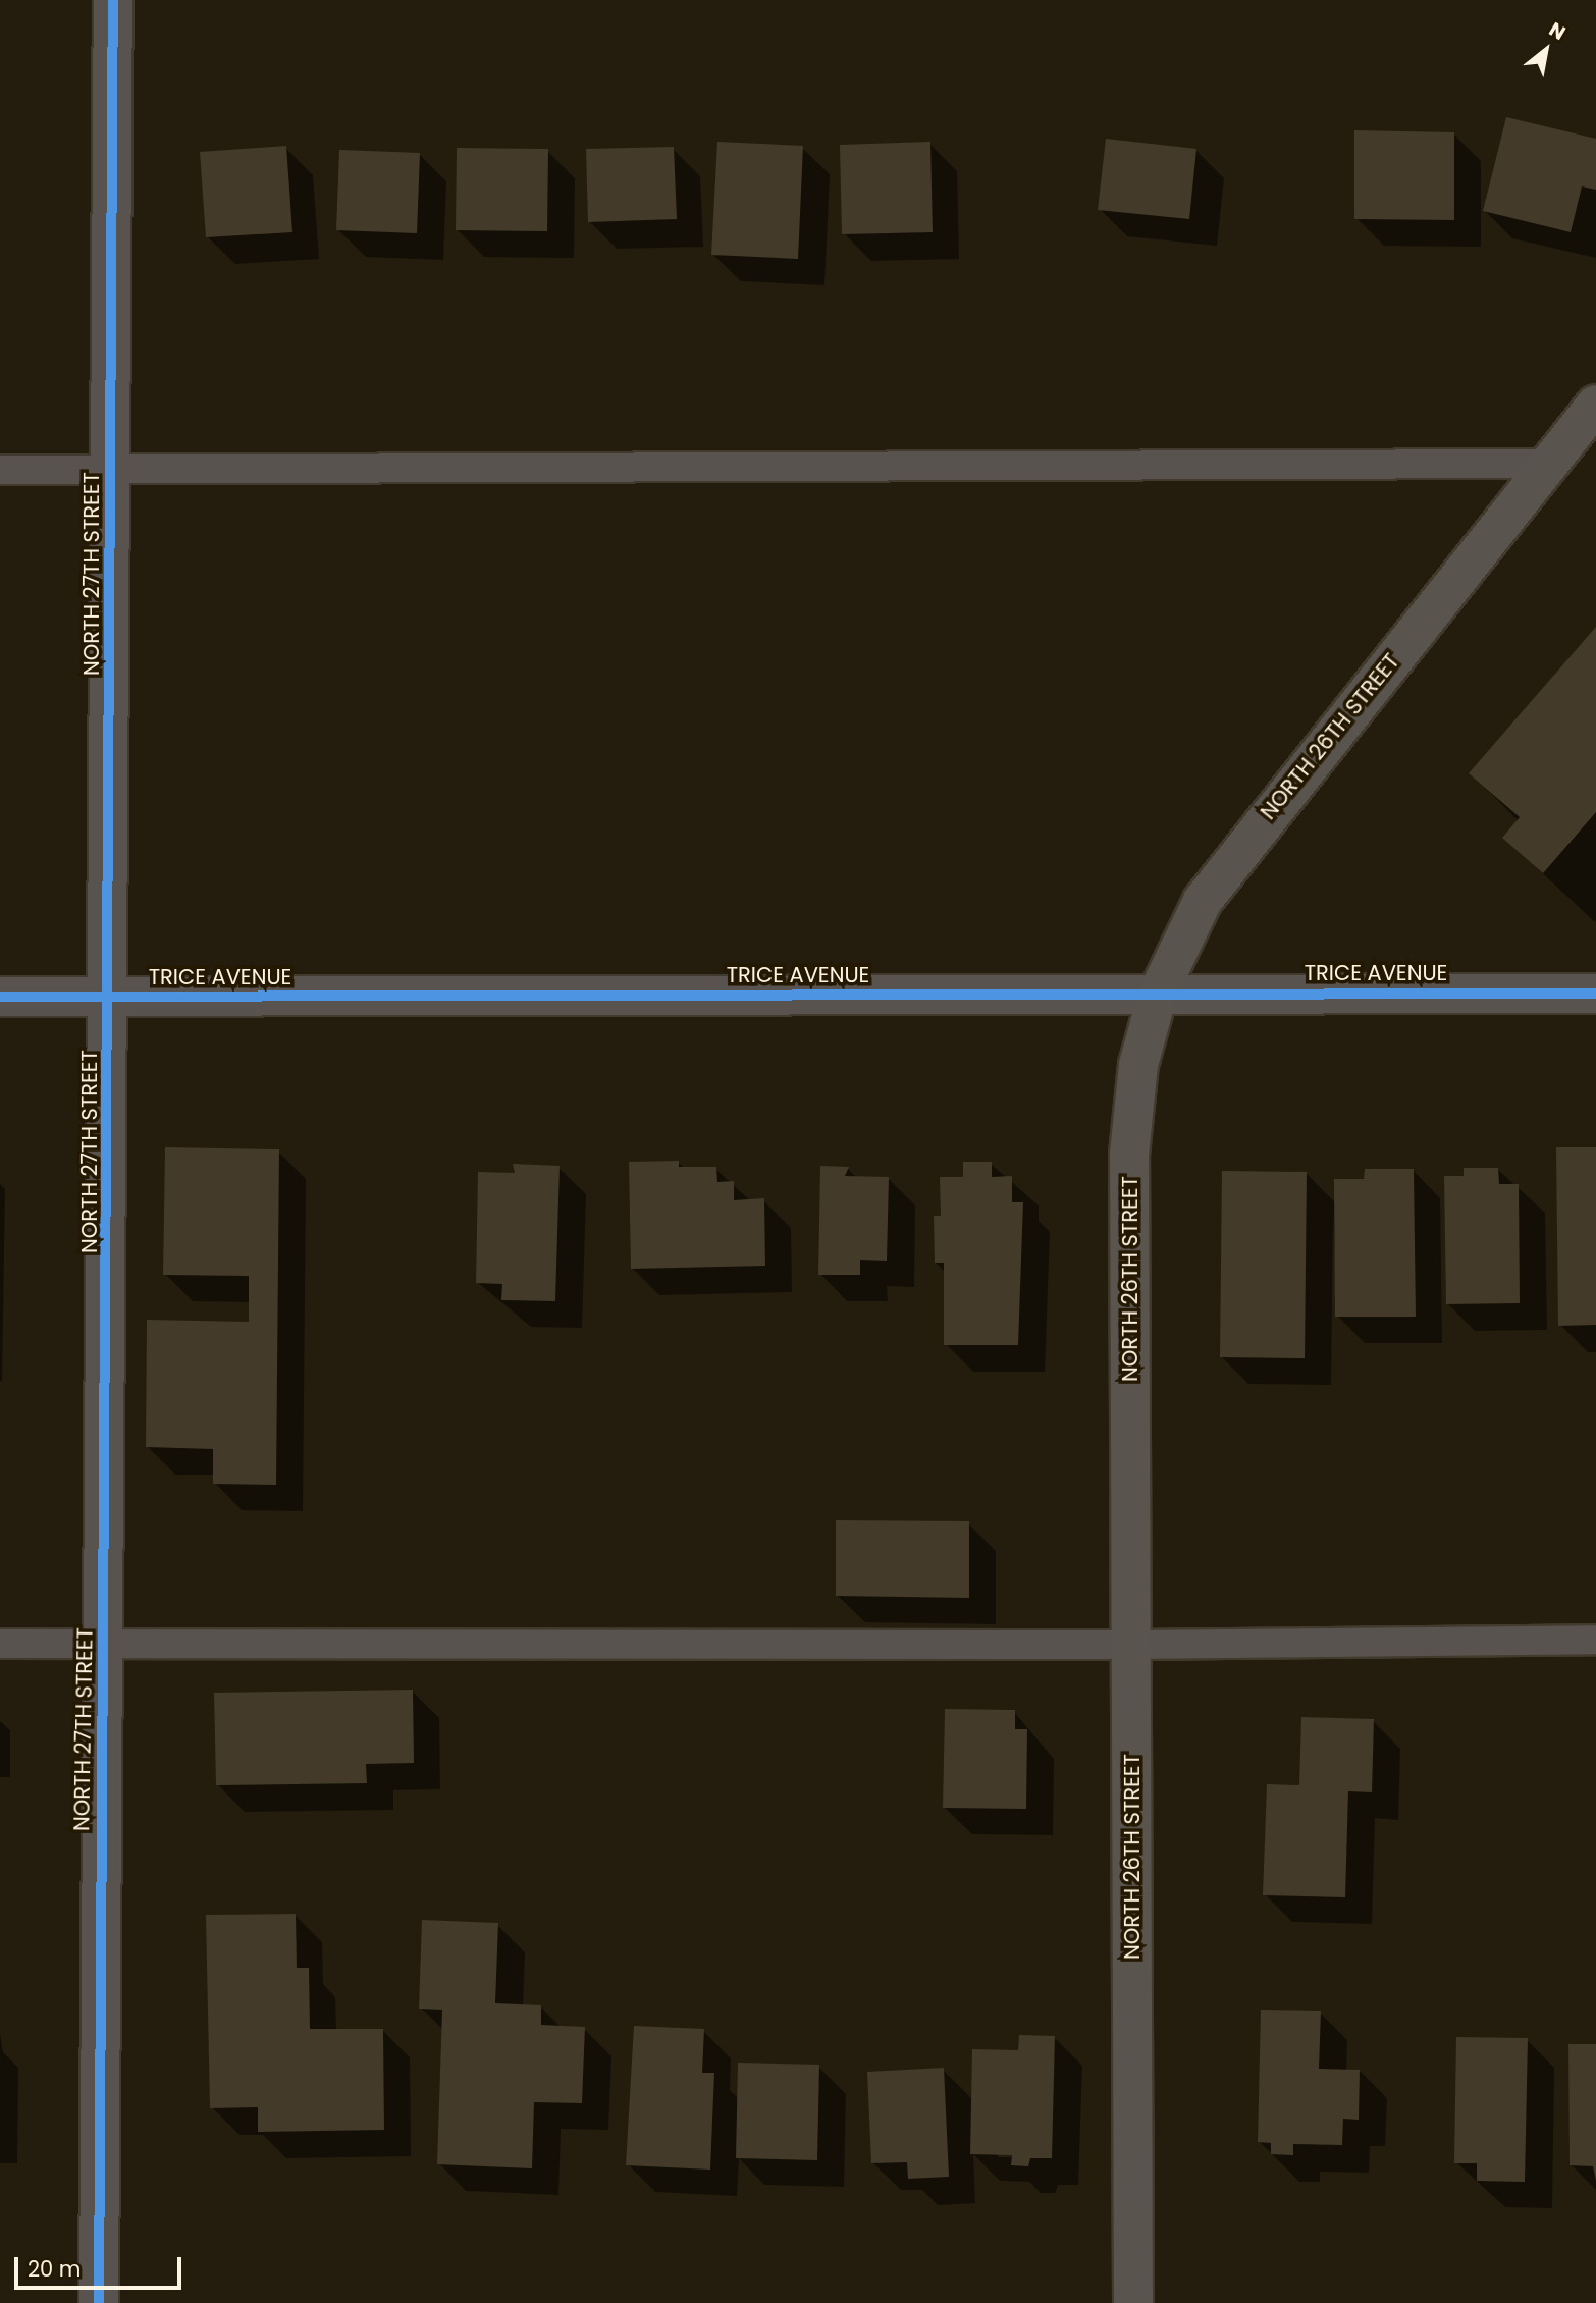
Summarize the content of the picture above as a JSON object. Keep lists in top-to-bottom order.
{
  "streets": {
    "main road": ["NORTH 26TH STREET"],
    "street": ["NORTH 27TH STREET", "TRICE AVENUE"]
  },
  "crossings": [
    ["NORTH 27TH STREET", "TRICE AVENUE"],
    ["NORTH 26TH STREET", "TRICE AVENUE"]
  ],
  "scale_bar": "20 m",
  "north": "top right"
}
